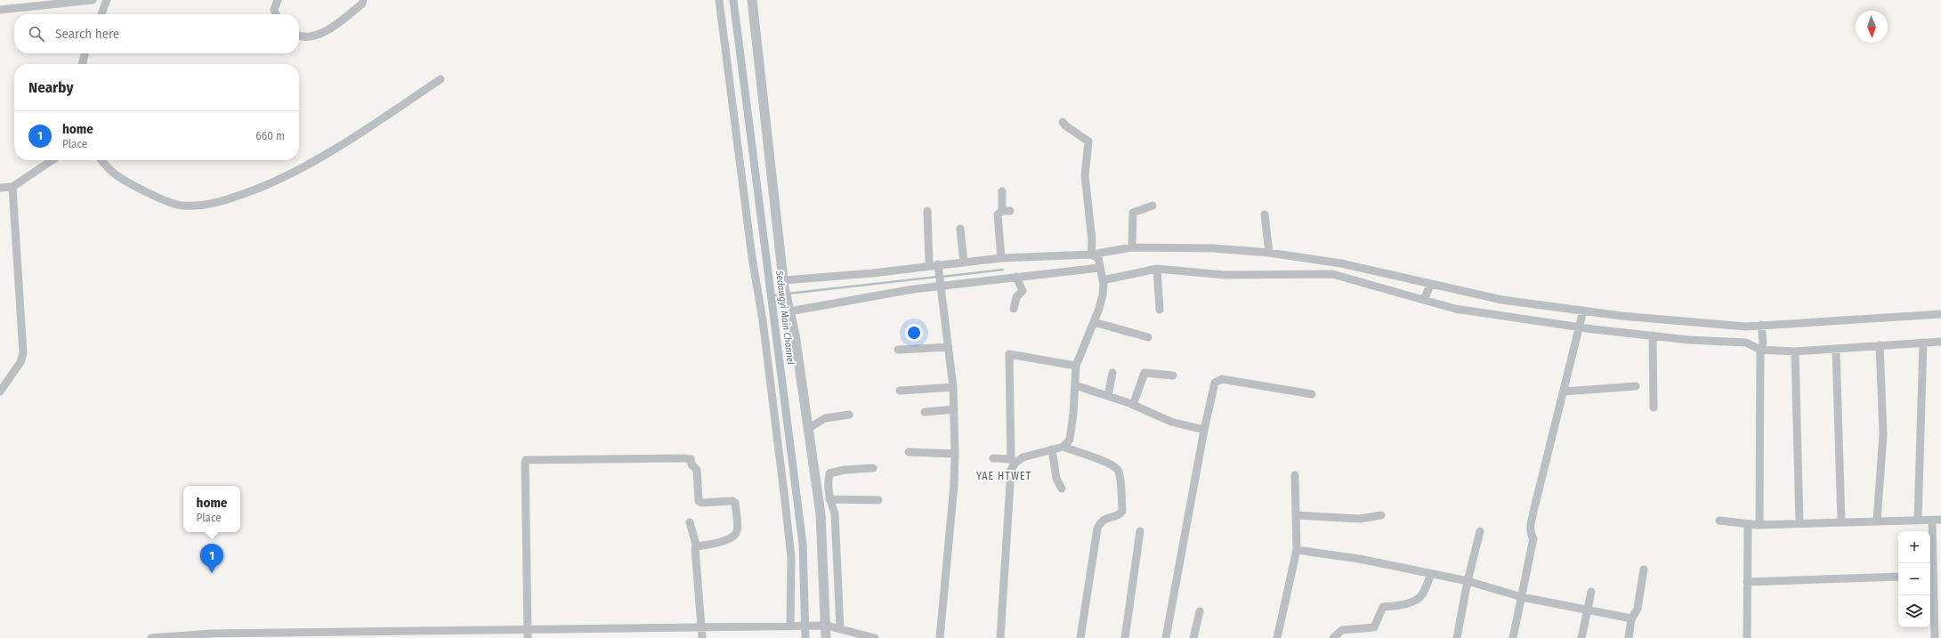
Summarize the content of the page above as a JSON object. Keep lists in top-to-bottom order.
{
  "districts": ["YAE HTWET"],
  "water": ["Sedawgyi Main Channel"],
  "north": "bottom",
  "page": {
    "search": "Search here",
    "heading": "Nearby",
    "list": [
      {
        "mark": "1",
        "name": "home",
        "note": "Place",
        "value": "660 m"
      }
    ],
    "popup": ["home", "Place"],
    "map_buttons": ["+", "−"],
    "pins": "1"
  }
}
